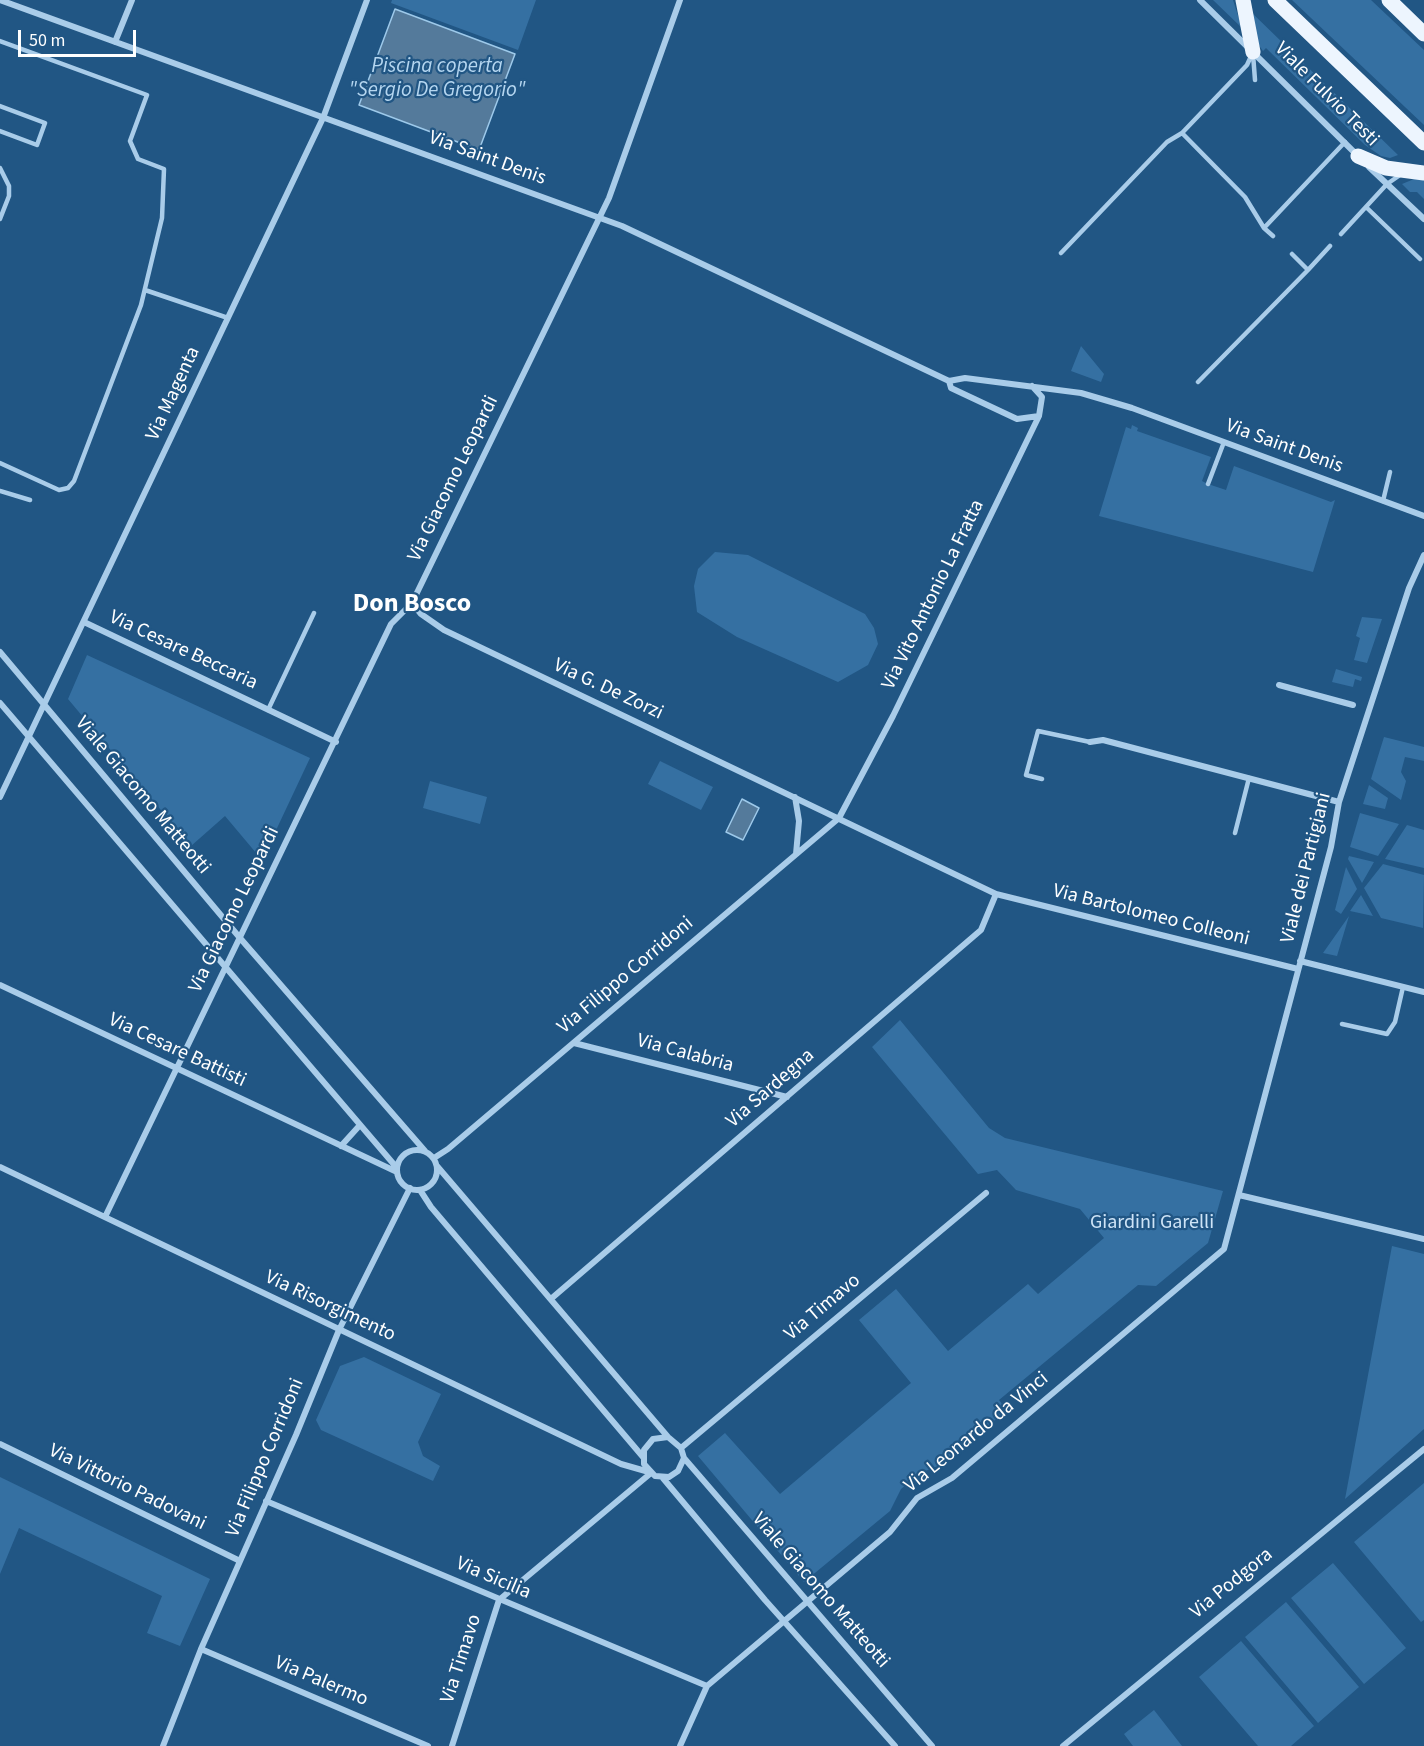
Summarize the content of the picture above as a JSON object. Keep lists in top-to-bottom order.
{
  "streets": {
    "main road": ["Viale Fulvio Testi"],
    "street": [
      "Via Saint Denis",
      "Via Magenta",
      "Via Giacomo Leopardi",
      "Via Vito Antonio La Fratta",
      "Via Cesare Beccaria",
      "Via G. De Zorzi",
      "Viale Giacomo Matteotti",
      "Viale dei Partigiani",
      "Via Bartolomeo Colleoni",
      "Via Filippo Corridoni",
      "Via Cesare Battisti",
      "Via Calabria",
      "Via Sardegna",
      "Via Risorgimento",
      "Via Timavo",
      "Via Leonardo da Vinci",
      "Via Vittorio Padovani",
      "Via Sicilia",
      "Via Podgora",
      "Via Palermo"
    ]
  },
  "crossings": [
    ["Via Saint Denis", "Via Magenta"],
    ["Via Saint Denis", "Via Giacomo Leopardi"],
    ["Via Saint Denis", "Via Vito Antonio La Fratta"],
    ["Via Magenta", "Via Cesare Beccaria"],
    ["Via Magenta", "Viale Giacomo Matteotti"],
    ["Via Giacomo Leopardi", "Via Cesare Beccaria"],
    ["Via Giacomo Leopardi", "Via G. De Zorzi"],
    ["Via Giacomo Leopardi", "Viale Giacomo Matteotti"],
    ["Via Giacomo Leopardi", "Via Cesare Battisti"],
    ["Via Giacomo Leopardi", "Via Risorgimento"],
    ["Via Vito Antonio La Fratta", "Via G. De Zorzi"],
    ["Via Vito Antonio La Fratta", "Via Filippo Corridoni"],
    ["Via G. De Zorzi", "Via Bartolomeo Colleoni"],
    ["Via G. De Zorzi", "Via Filippo Corridoni"],
    ["Via G. De Zorzi", "Via Sardegna"],
    ["Viale Giacomo Matteotti", "Via Filippo Corridoni"],
    ["Viale Giacomo Matteotti", "Via Cesare Battisti"],
    ["Viale Giacomo Matteotti", "Via Risorgimento"],
    ["Viale Giacomo Matteotti", "Via Timavo"],
    ["Viale Giacomo Matteotti", "Via Leonardo da Vinci"],
    ["Viale dei Partigiani", "Via Bartolomeo Colleoni"],
    ["Viale dei Partigiani", "Via Leonardo da Vinci"],
    ["Via Bartolomeo Colleoni", "Via Sardegna"],
    ["Via Filippo Corridoni", "Via Cesare Battisti"],
    ["Via Filippo Corridoni", "Via Calabria"],
    ["Via Filippo Corridoni", "Via Risorgimento"],
    ["Via Filippo Corridoni", "Via Vittorio Padovani"],
    ["Via Filippo Corridoni", "Via Sicilia"],
    ["Via Filippo Corridoni", "Via Palermo"],
    ["Via Calabria", "Via Sardegna"],
    ["Via Risorgimento", "Via Timavo"],
    ["Via Timavo", "Via Sicilia"],
    ["Via Leonardo da Vinci", "Via Sicilia"]
  ],
  "districts": ["Don Bosco"],
  "water": ["Piscina coperta \"Sergio De Gregorio\""],
  "parks": ["Giardini Garelli"],
  "scale_bar": "50 m"
}
